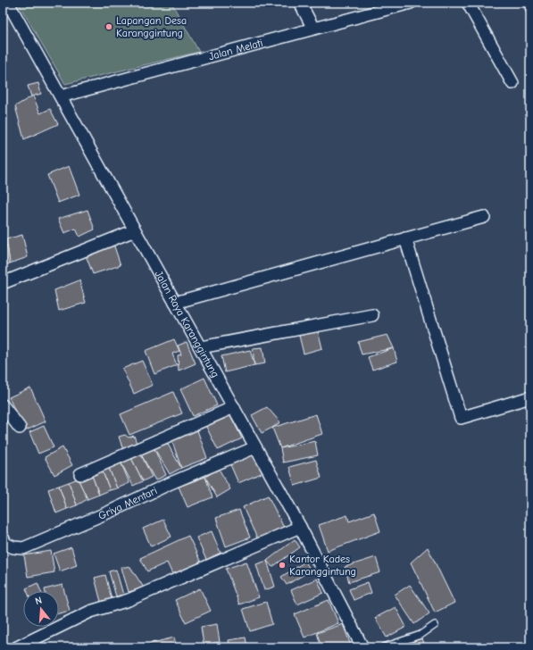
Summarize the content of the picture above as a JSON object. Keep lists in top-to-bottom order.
{
  "streets": {
    "street": ["Jalan Melati", "Jalan Raya Karanggintung", "Griya Mentari"]
  },
  "crossings": [
    ["Jalan Melati", "Jalan Raya Karanggintung"],
    ["Jalan Raya Karanggintung", "Griya Mentari"]
  ],
  "places": ["Lapangan Desa Karanggintung", "Kantor Kades Karanggintung"],
  "north": "top"
}
